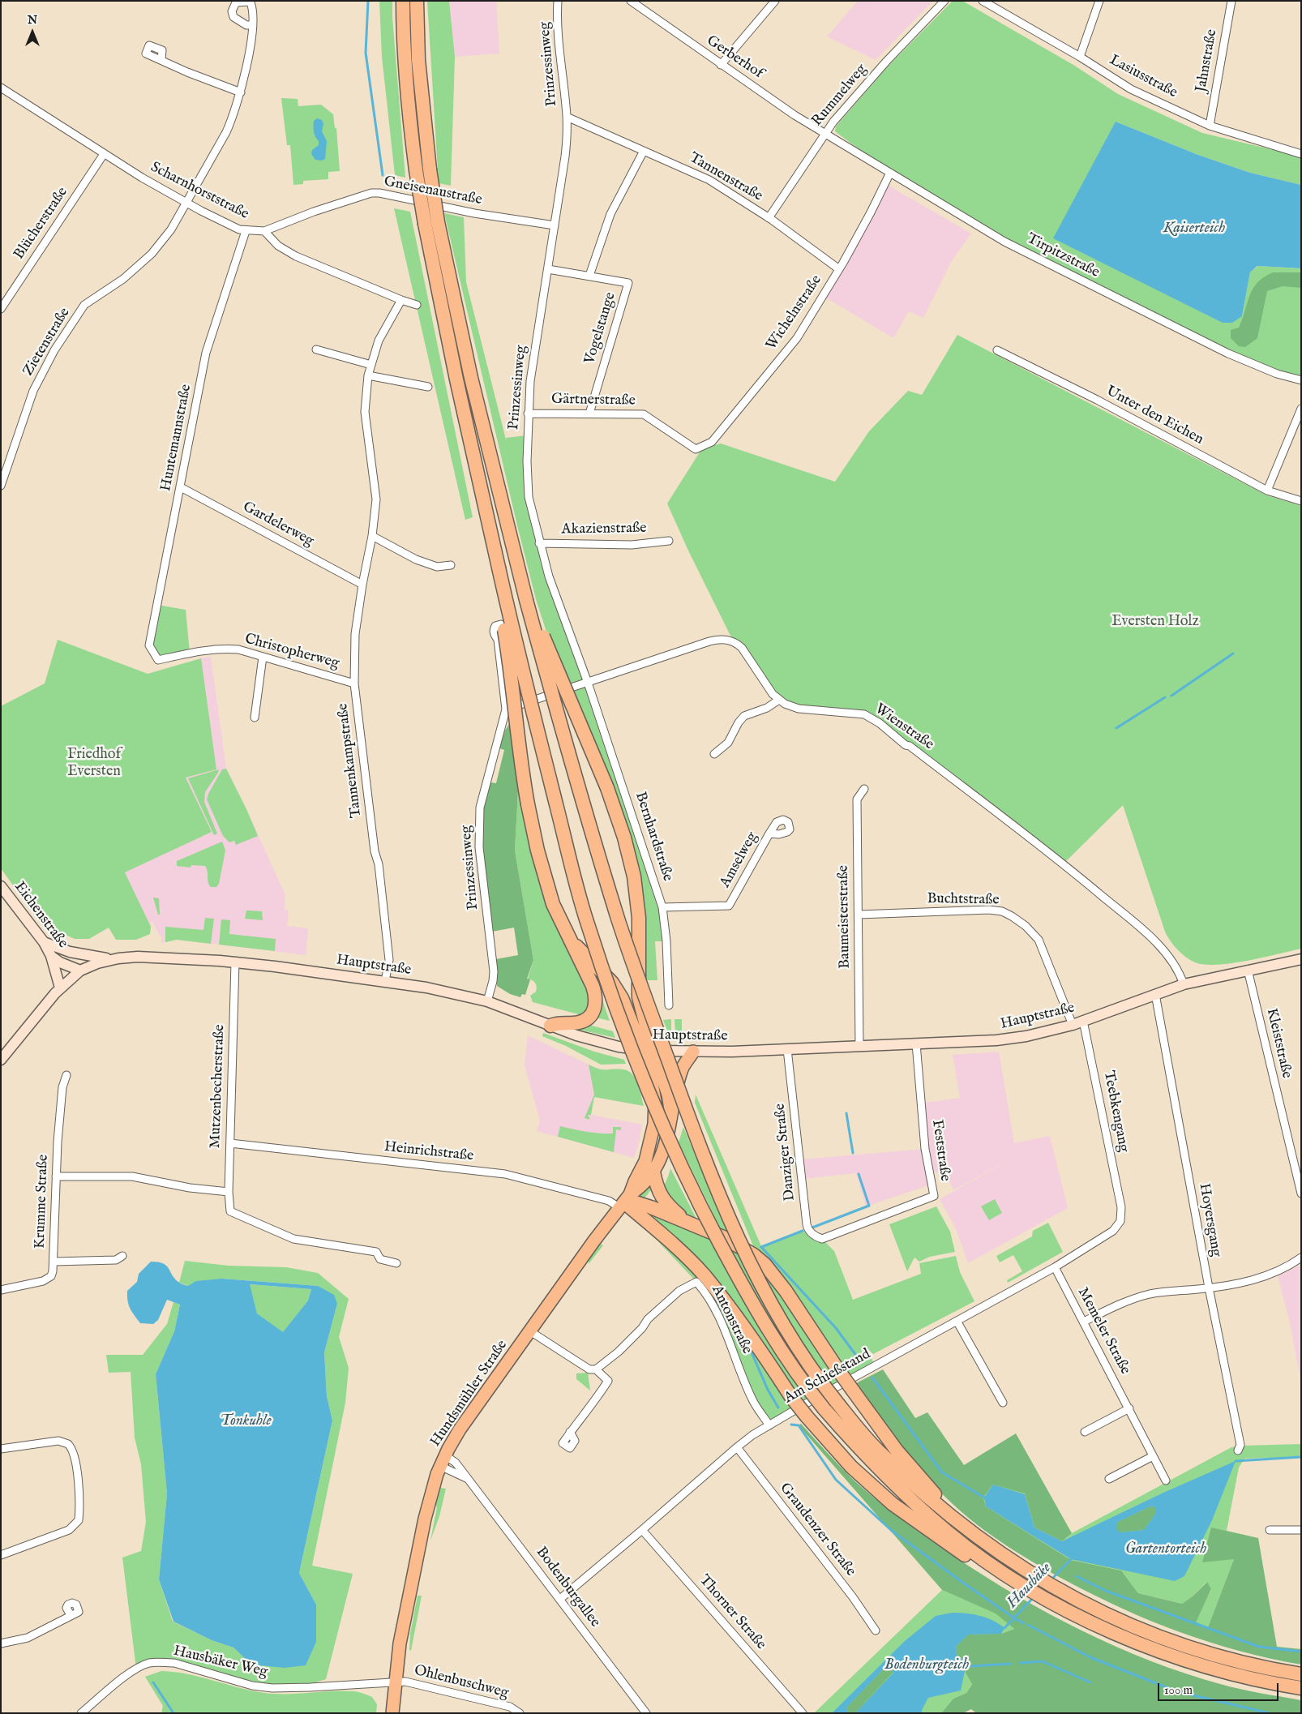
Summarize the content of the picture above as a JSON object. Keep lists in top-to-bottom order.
{
  "streets": {
    "main road": ["Eichenstraße", "Hauptstraße", "Hundsmühler Straße"],
    "street": [
      "Gerberhof",
      "Jahnstraße",
      "Prinzessinweg",
      "Lasiusstraße",
      "Rummelweg",
      "Tannenstraße",
      "Scharnhorststraße",
      "Gneisenaustraße",
      "Blücherstraße",
      "Tirpitzstraße",
      "Wichelnstraße",
      "Vogelstange",
      "Zietenstraße",
      "Gärtnerstraße",
      "Unter den Eichen",
      "Huntemannstraße",
      "Gardelerweg",
      "Akazienstraße",
      "Christopherweg",
      "Wienstraße",
      "Tannenkampstraße",
      "Bernhardstraße",
      "Amselweg",
      "Buchtstraße",
      "Baumeisterstraße",
      "Kleiststraße",
      "Mutzenbecherstraße",
      "Teebkengang",
      "Feststraße",
      "Heinrichstraße",
      "Danziger Straße",
      "Krumme Straße",
      "Hoyersgang",
      "Antonstraße",
      "Memeler Straße",
      "Am Schießstand",
      "Graudenzer Straße",
      "Bodenburgallee",
      "Thorner Straße",
      "Hausbäker Weg",
      "Ohlenbuschweg"
    ]
  },
  "crossings": [
    ["Gerberhof", "Rummelweg"],
    ["Gerberhof", "Tirpitzstraße"],
    ["Jahnstraße", "Lasiusstraße"],
    ["Prinzessinweg", "Tannenstraße"],
    ["Prinzessinweg", "Gneisenaustraße"],
    ["Prinzessinweg", "Vogelstange"],
    ["Prinzessinweg", "Gärtnerstraße"],
    ["Prinzessinweg", "Akazienstraße"],
    ["Prinzessinweg", "Wienstraße"],
    ["Prinzessinweg", "Bernhardstraße"],
    ["Prinzessinweg", "Hauptstraße"],
    ["Rummelweg", "Tannenstraße"],
    ["Rummelweg", "Tirpitzstraße"],
    ["Tannenstraße", "Wichelnstraße"],
    ["Scharnhorststraße", "Gneisenaustraße"],
    ["Scharnhorststraße", "Blücherstraße"],
    ["Scharnhorststraße", "Zietenstraße"],
    ["Scharnhorststraße", "Huntemannstraße"],
    ["Tirpitzstraße", "Wichelnstraße"],
    ["Wichelnstraße", "Gärtnerstraße"],
    ["Vogelstange", "Gärtnerstraße"],
    ["Huntemannstraße", "Gardelerweg"],
    ["Huntemannstraße", "Christopherweg"],
    ["Gardelerweg", "Tannenkampstraße"],
    ["Christopherweg", "Tannenkampstraße"],
    ["Wienstraße", "Bernhardstraße"],
    ["Wienstraße", "Hauptstraße"],
    ["Tannenkampstraße", "Hauptstraße"],
    ["Bernhardstraße", "Amselweg"],
    ["Buchtstraße", "Baumeisterstraße"],
    ["Buchtstraße", "Hauptstraße"],
    ["Eichenstraße", "Hauptstraße"],
    ["Baumeisterstraße", "Hauptstraße"],
    ["Hauptstraße", "Kleiststraße"],
    ["Hauptstraße", "Mutzenbecherstraße"],
    ["Hauptstraße", "Teebkengang"],
    ["Hauptstraße", "Feststraße"],
    ["Hauptstraße", "Danziger Straße"],
    ["Hauptstraße", "Hoyersgang"],
    ["Hauptstraße", "Hundsmühler Straße"],
    ["Mutzenbecherstraße", "Heinrichstraße"],
    ["Teebkengang", "Am Schießstand"],
    ["Feststraße", "Danziger Straße"],
    ["Heinrichstraße", "Hundsmühler Straße"],
    ["Antonstraße", "Am Schießstand"],
    ["Memeler Straße", "Am Schießstand"],
    ["Am Schießstand", "Graudenzer Straße"],
    ["Am Schießstand", "Bodenburgallee"],
    ["Am Schießstand", "Thorner Straße"],
    ["Hundsmühler Straße", "Bodenburgallee"],
    ["Hundsmühler Straße", "Hausbäker Weg"],
    ["Hundsmühler Straße", "Ohlenbuschweg"],
    ["Hausbäker Weg", "Ohlenbuschweg"]
  ],
  "water": [
    "Kaiserteich",
    "Tonkuhle",
    "Gartentorteich",
    "Hausbäke",
    "Bodenburgteich"
  ],
  "parks": ["Eversten Holz", "Friedhof Eversten"],
  "scale_bar": "100 m",
  "north": "top"
}
